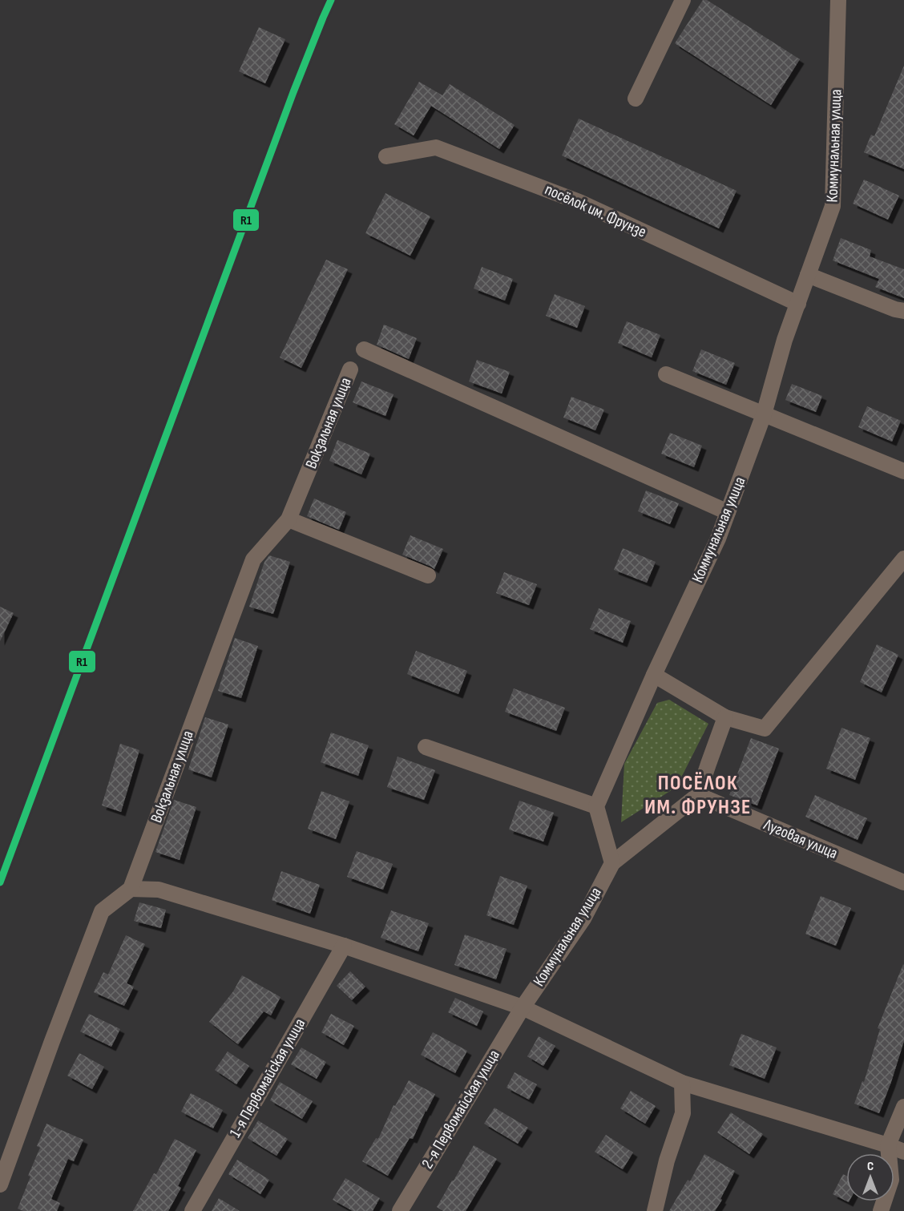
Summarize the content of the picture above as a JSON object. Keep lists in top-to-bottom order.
{
  "streets": {
    "street": [
      "Коммунальная улица",
      "посёлок им. Фрунзе",
      "Вокзальная улица",
      "Луговая улица",
      "1-я Первомайская улица",
      "2-я Первомайская улица"
    ]
  },
  "crossings": [
    ["Коммунальная улица", "посёлок им. Фрунзе"],
    ["Коммунальная улица", "2-я Первомайская улица"]
  ],
  "districts": ["ПОСЁЛОК ИМ. ФРУНЗЕ"],
  "lines": ["transit line R1"],
  "north": "top"
}
